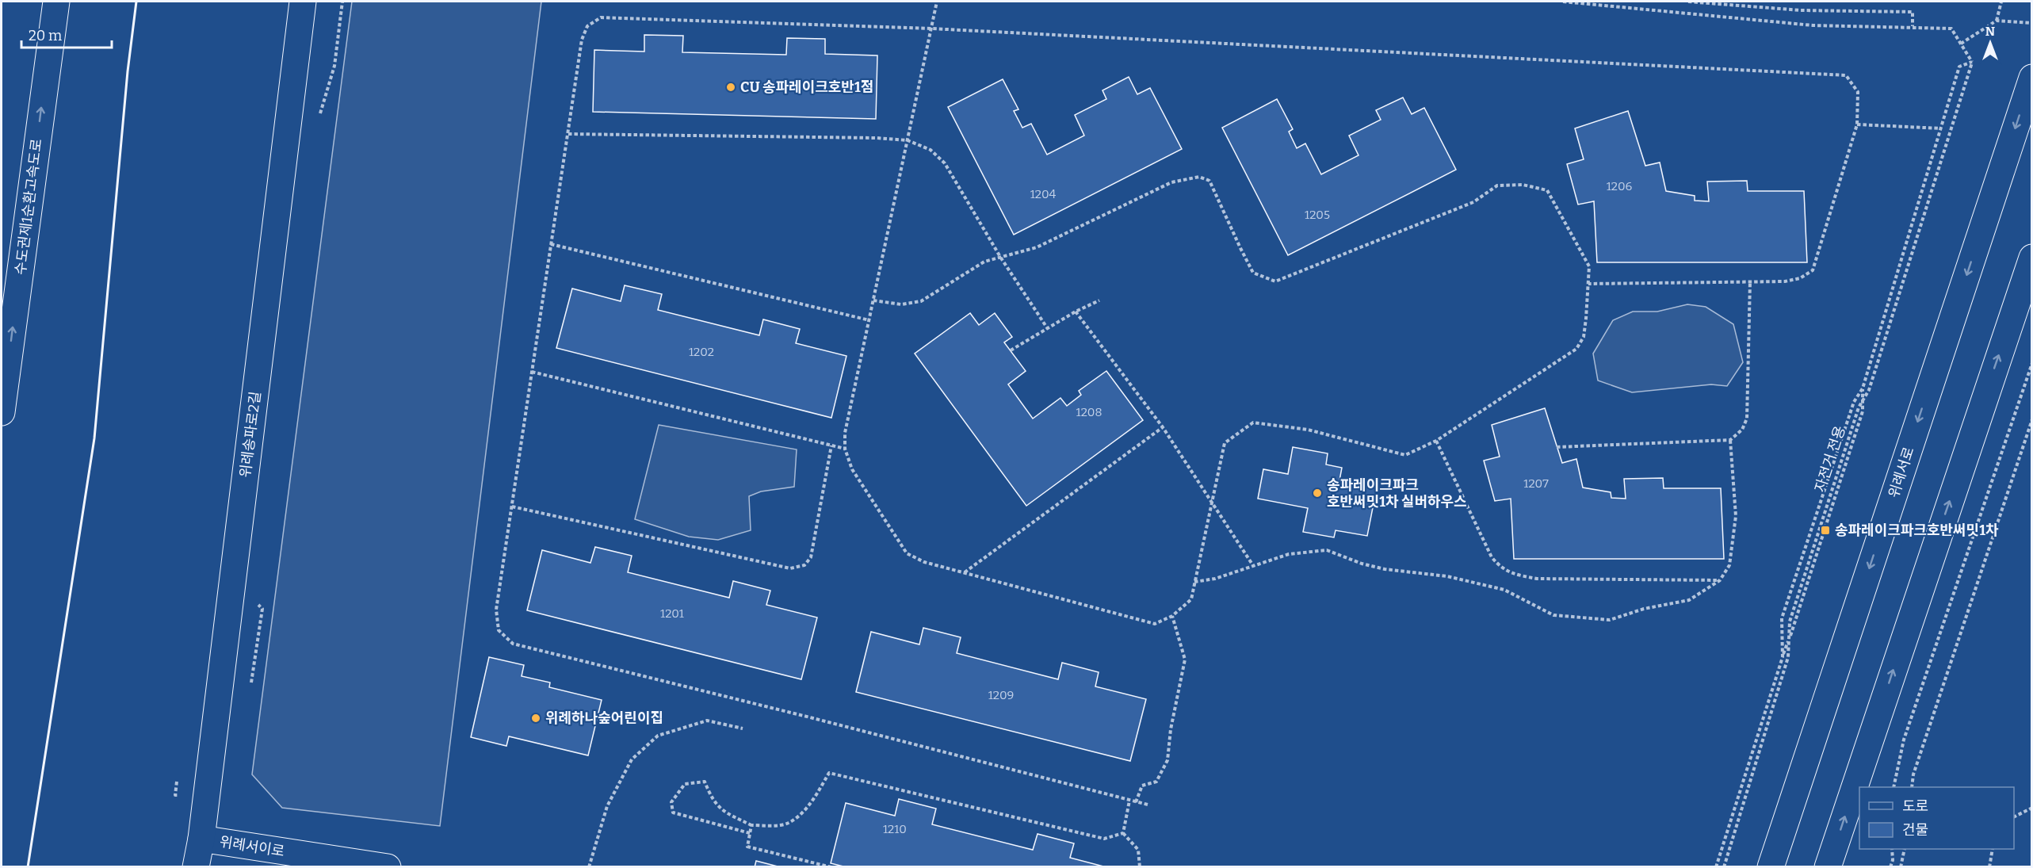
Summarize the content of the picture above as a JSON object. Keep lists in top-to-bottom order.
{
  "streets": {
    "main road": [
      "수도권제1순환고속도로",
      "위례송파로2길",
      "위례서로",
      "위례서이로"
    ],
    "path": ["자전거 전용"]
  },
  "crossings": [
    ["위례송파로2길", "위례서이로"]
  ],
  "one_way": ["수도권제1순환고속도로"],
  "places": {
    "other": ["CU 송파레이크호반1점", "송파레이크파크 호반써밋1차 실버하우스", "위례하나숲어린이집"],
    "transit": ["송파레이크파크호반써밋1차"]
  },
  "house_numbers": [
    "1206",
    "1204",
    "1205",
    "1202",
    "1208",
    "1207",
    "1201",
    "1209",
    "1210"
  ],
  "legend": ["도로", "건물"],
  "scale_bar": "20 m",
  "north": "top"
}
